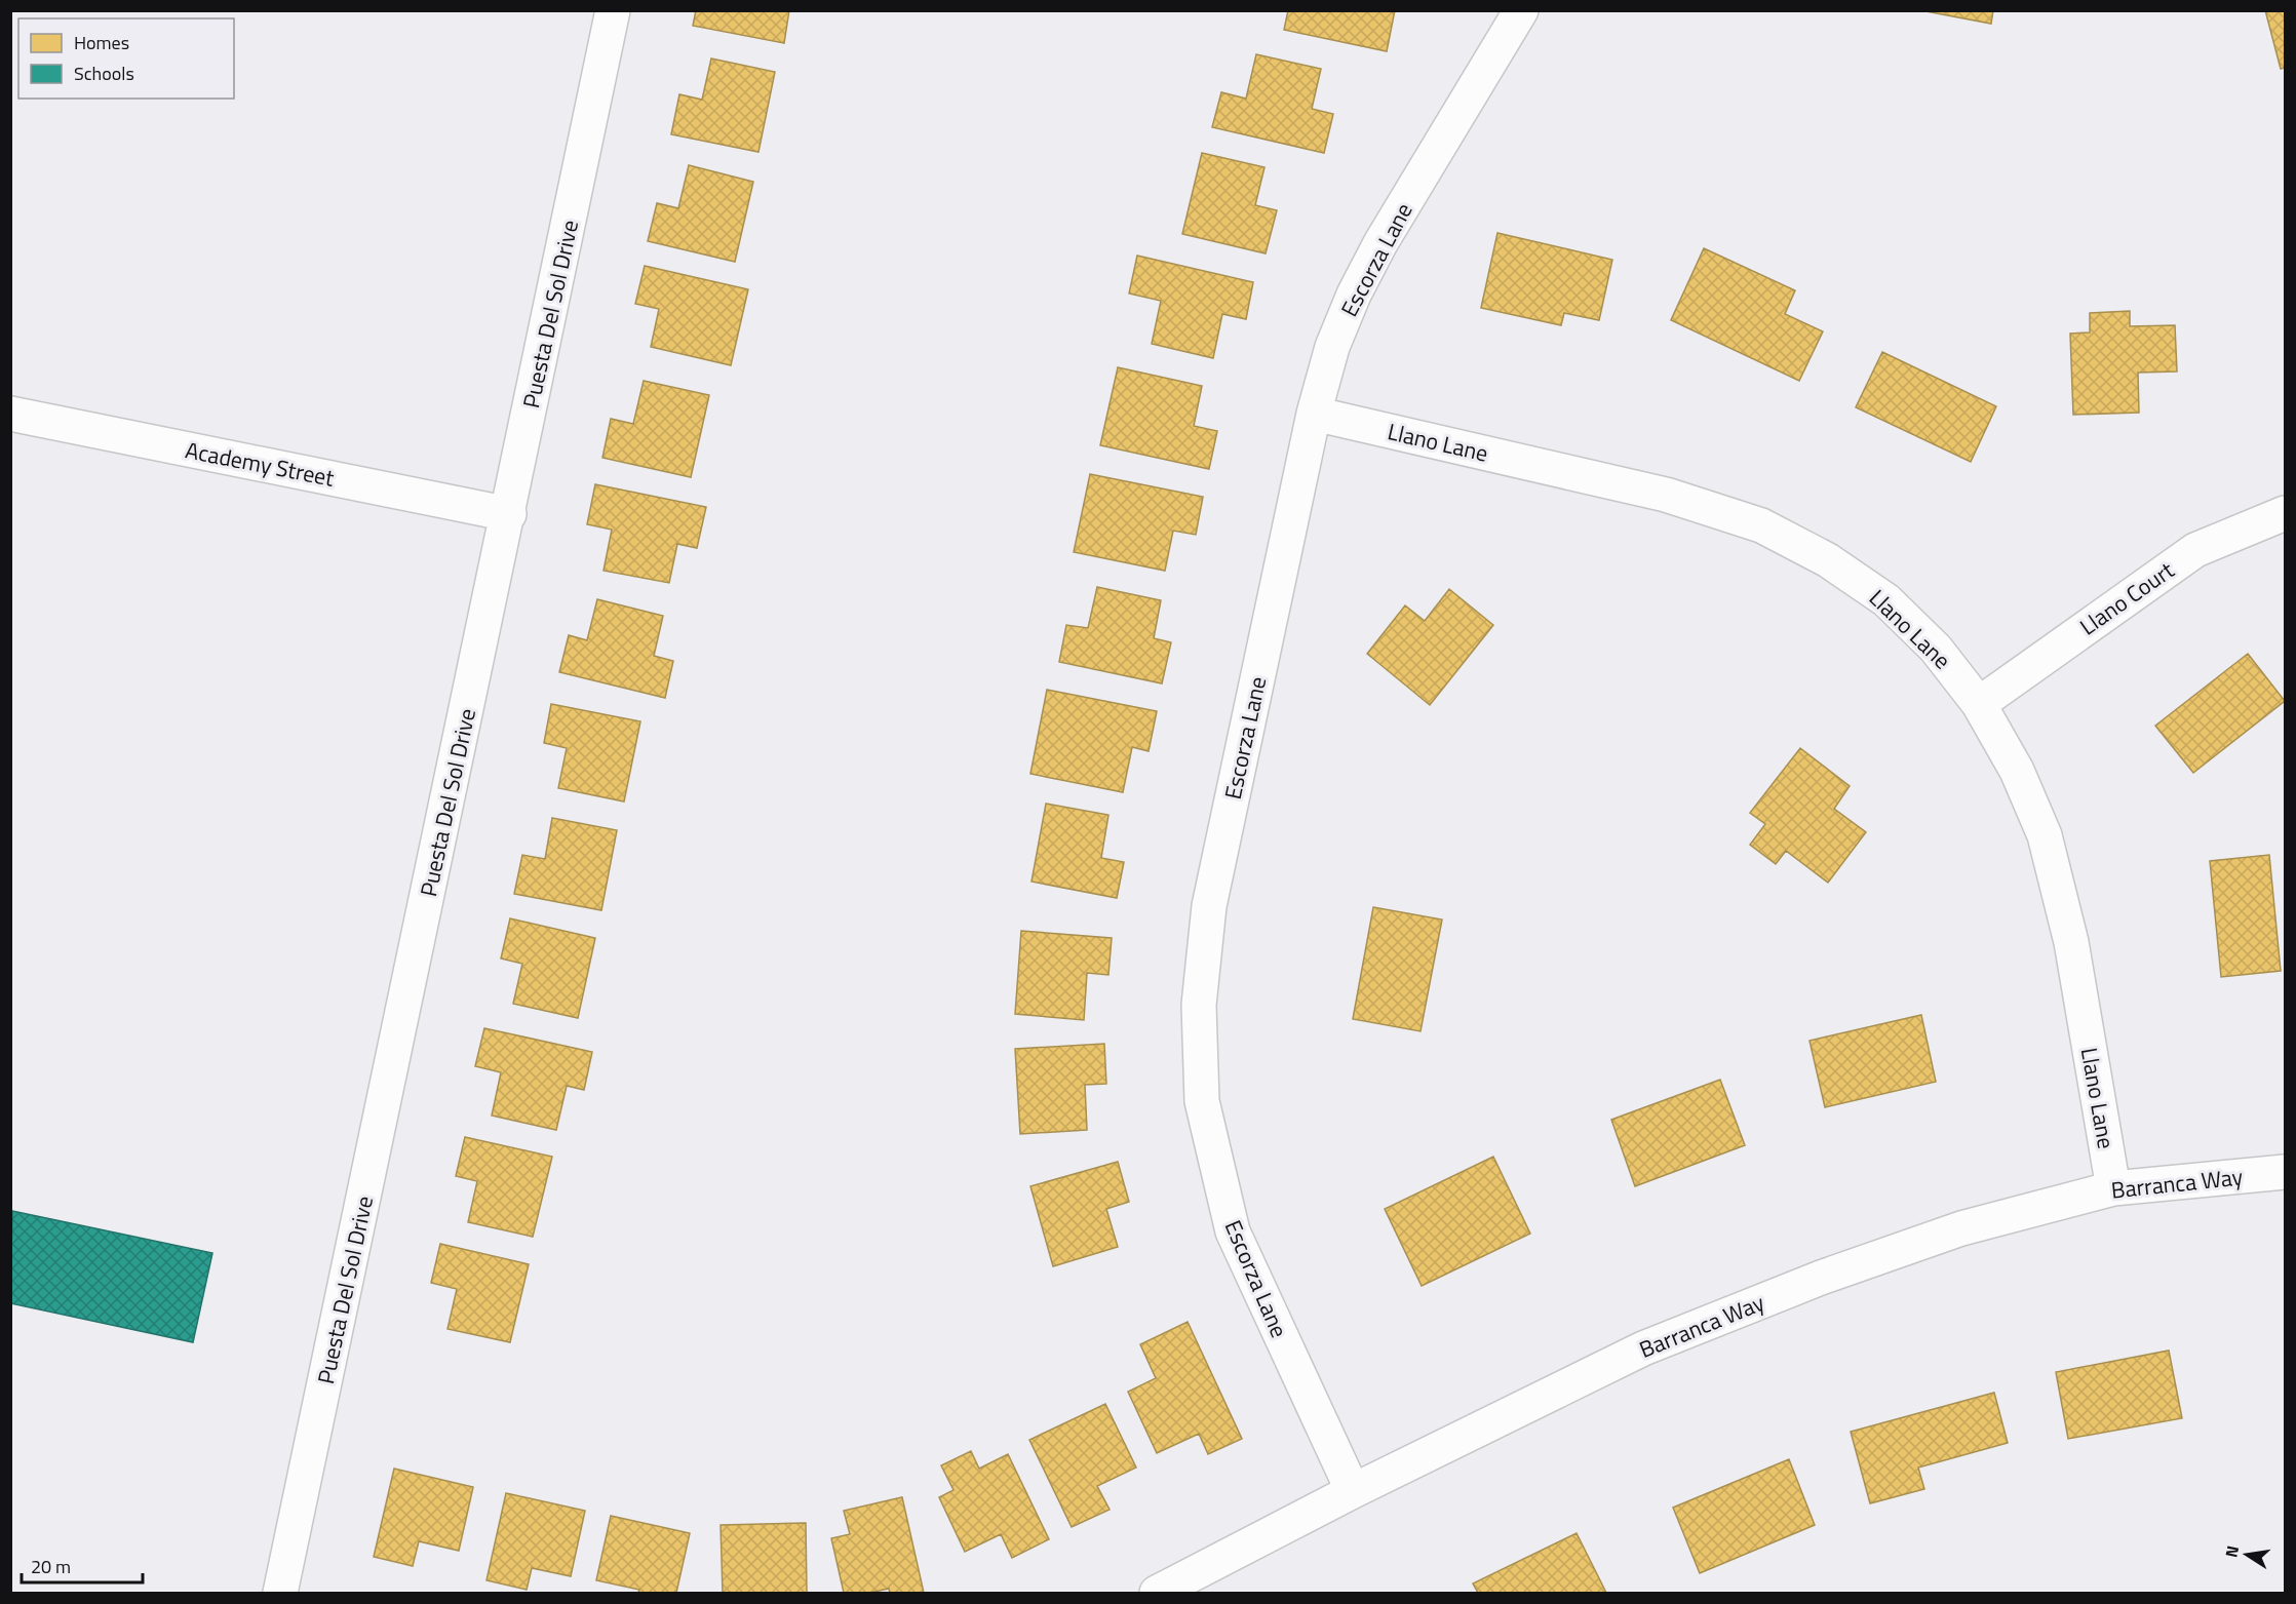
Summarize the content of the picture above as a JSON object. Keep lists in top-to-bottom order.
{
  "streets": {
    "street": [
      "Escorza Lane",
      "Puesta Del Sol Drive",
      "Llano Lane",
      "Academy Street",
      "Llano Court",
      "Barranca Way"
    ]
  },
  "crossings": [
    ["Escorza Lane", "Llano Lane"],
    ["Escorza Lane", "Barranca Way"],
    ["Puesta Del Sol Drive", "Academy Street"],
    ["Llano Lane", "Llano Court"],
    ["Llano Lane", "Barranca Way"]
  ],
  "legend": ["Homes", "Schools"],
  "scale_bar": "20 m",
  "north": "left"
}
